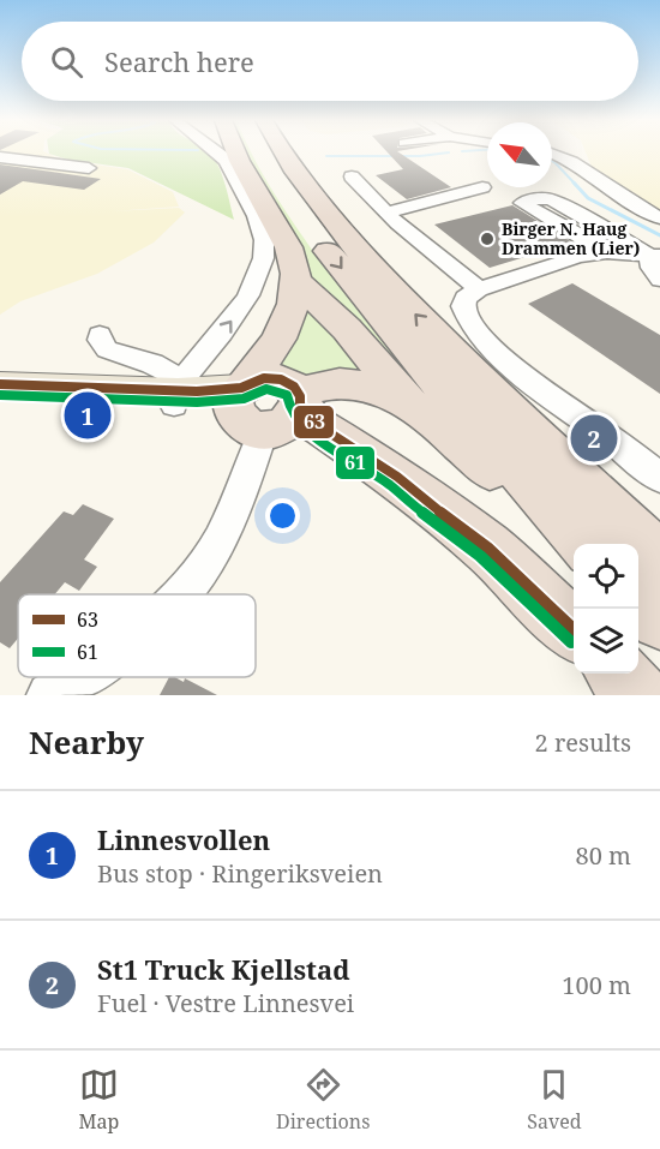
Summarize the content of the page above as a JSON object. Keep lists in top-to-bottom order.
{
  "places": ["Birger N. Haug Drammen (Lier)"],
  "lines": ["transit line 63", "transit line 61"],
  "legend": ["63", "61"],
  "north": "top left",
  "page": {
    "search": "Search here",
    "pins": ["1", "2"],
    "heading": ["Nearby", "2 results"],
    "list": [
      {
        "mark": "1",
        "name": "Linnesvollen",
        "note": "Bus stop · Ringeriksveien",
        "value": "80 m"
      },
      {
        "mark": "2",
        "name": "St1 Truck Kjellstad",
        "note": "Fuel · Vestre Linnesvei",
        "value": "100 m"
      }
    ],
    "nav": ["Map", "Directions", "Saved"]
  }
}
